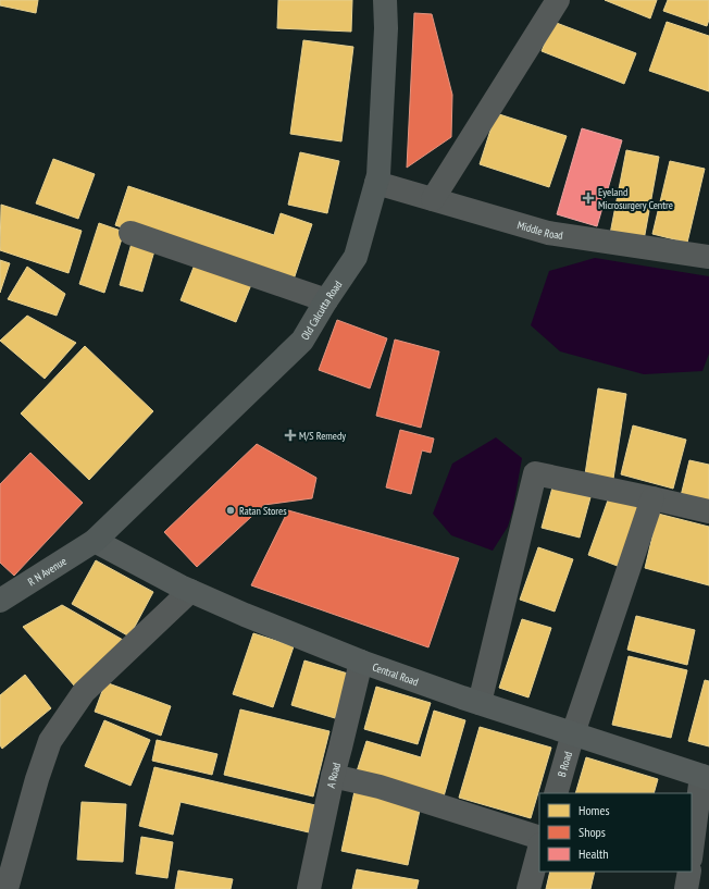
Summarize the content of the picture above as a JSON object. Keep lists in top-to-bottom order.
{
  "streets": {
    "main road": ["Old Calcutta Road", "R N Avenue"],
    "street": [
      "Middle Road",
      "Central Road",
      "B Road",
      "A Road"
    ]
  },
  "crossings": [
    ["Middle Road", "Old Calcutta Road"],
    ["Old Calcutta Road", "R N Avenue"],
    ["Old Calcutta Road", "Central Road"],
    ["R N Avenue", "Central Road"],
    ["Central Road", "B Road"],
    ["Central Road", "A Road"]
  ],
  "places": {
    "health": ["Eyeland Microsurgery Centre", "M/S Remedy"],
    "other": ["Ratan Stores"]
  },
  "legend": ["Homes", "Shops", "Health"]
}
